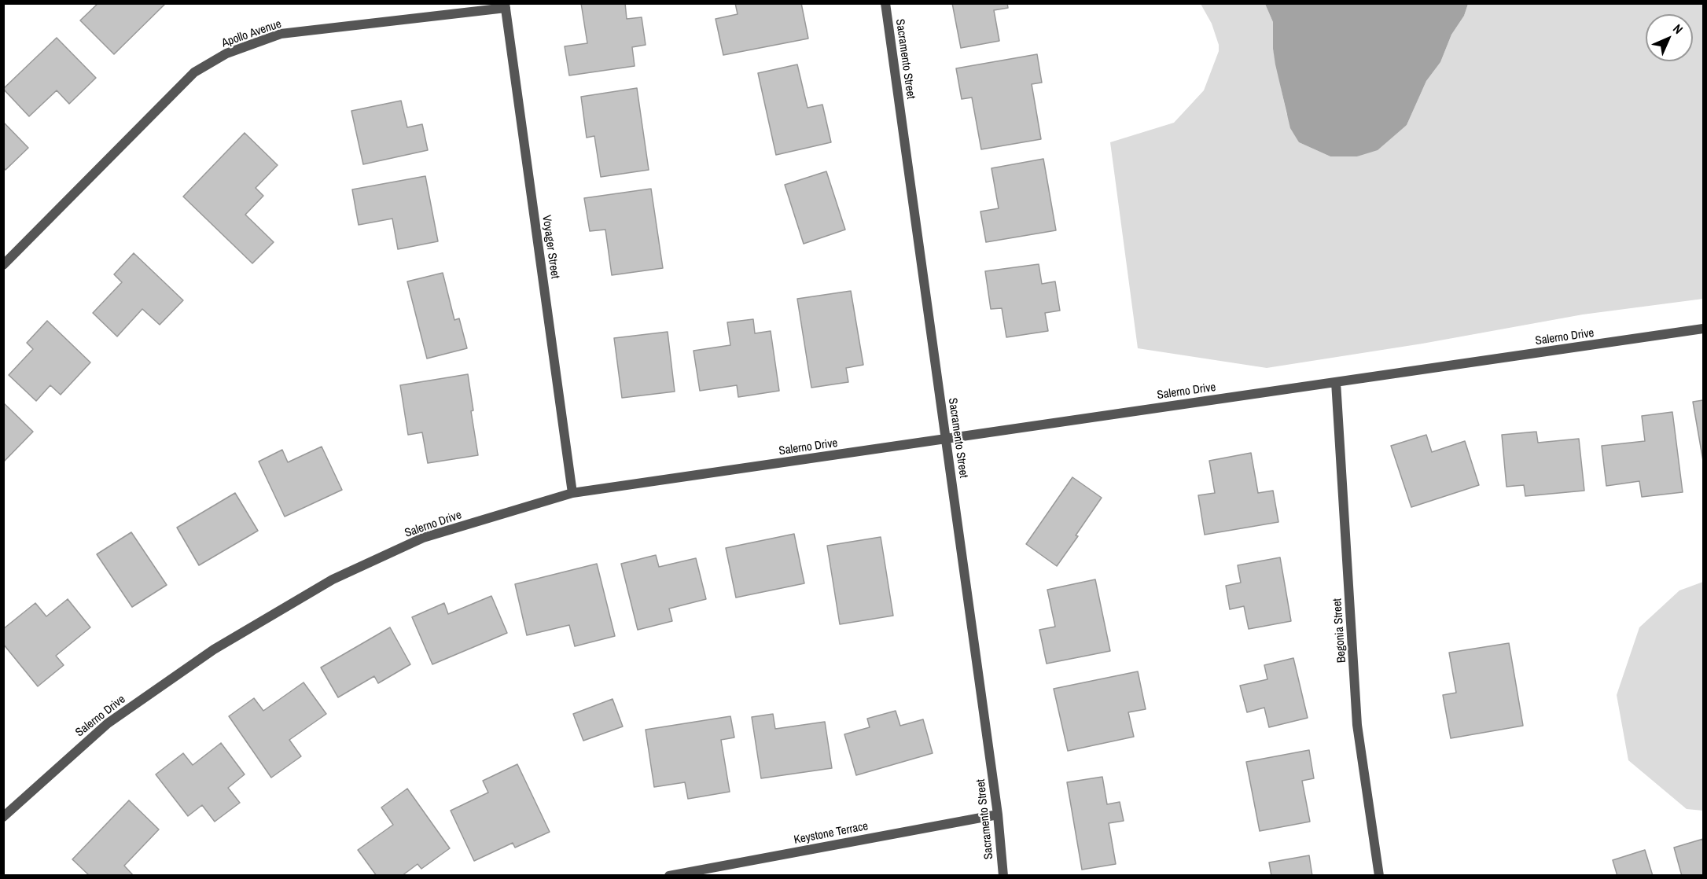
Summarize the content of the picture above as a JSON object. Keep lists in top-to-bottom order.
{
  "streets": {
    "street": [
      "Apollo Avenue",
      "Sacramento Street",
      "Voyager Street",
      "Salerno Drive",
      "Begonia Street",
      "Keystone Terrace"
    ]
  },
  "crossings": [
    ["Apollo Avenue", "Voyager Street"],
    ["Sacramento Street", "Salerno Drive"],
    ["Sacramento Street", "Keystone Terrace"],
    ["Voyager Street", "Salerno Drive"],
    ["Salerno Drive", "Begonia Street"]
  ],
  "north": "top right"
}
